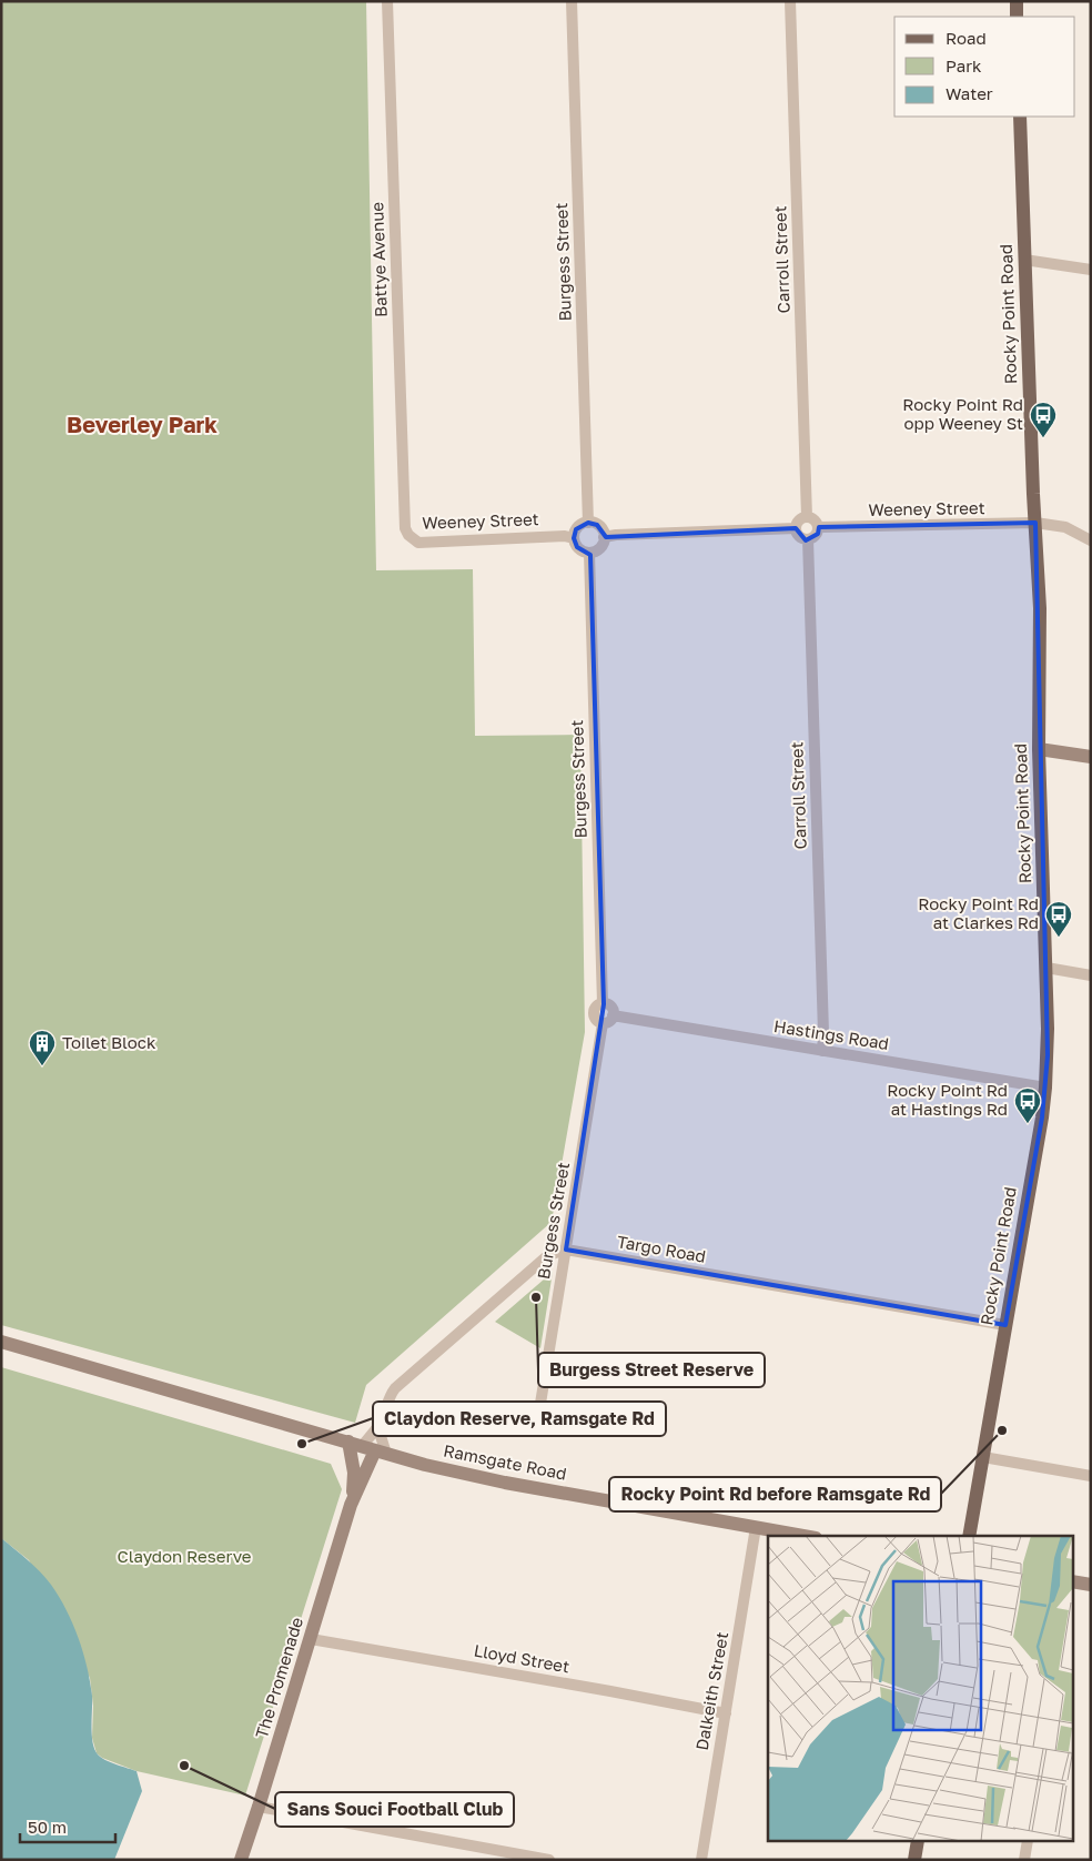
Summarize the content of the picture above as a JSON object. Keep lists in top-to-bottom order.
{
  "streets": {
    "main road": ["Rocky Point Road", "Ramsgate Road", "The Promenade"],
    "street": [
      "Battye Avenue",
      "Carroll Street",
      "Burgess Street",
      "Weeney Street",
      "Hastings Road",
      "Targo Road",
      "Lloyd Street",
      "Dalkeith Street"
    ]
  },
  "crossings": [
    ["Battye Avenue", "Weeney Street"],
    ["Carroll Street", "Weeney Street"],
    ["Carroll Street", "Hastings Road"],
    ["Burgess Street", "Weeney Street"],
    ["Burgess Street", "Hastings Road"],
    ["Burgess Street", "Targo Road"],
    ["Rocky Point Road", "Weeney Street"],
    ["Rocky Point Road", "Hastings Road"],
    ["Rocky Point Road", "Targo Road"],
    ["Ramsgate Road", "The Promenade"],
    ["Ramsgate Road", "Dalkeith Street"],
    ["Lloyd Street", "The Promenade"],
    ["Lloyd Street", "Dalkeith Street"]
  ],
  "districts": ["Beverley Park"],
  "parks": ["Claydon Reserve"],
  "places": {
    "bus stop": ["Rocky Point Rd opp Weeney St", "Rocky Point Rd at Clarkes Rd", "Rocky Point Rd at Hastings Rd"],
    "building": ["Toilet Block"],
    "other": [
      "Burgess Street Reserve",
      "Rocky Point Rd before Ramsgate Rd",
      "Claydon Reserve, Ramsgate Rd",
      "Sans Souci Football Club"
    ]
  },
  "legend": ["Road", "Park", "Water"],
  "scale_bar": "50 m"
}
